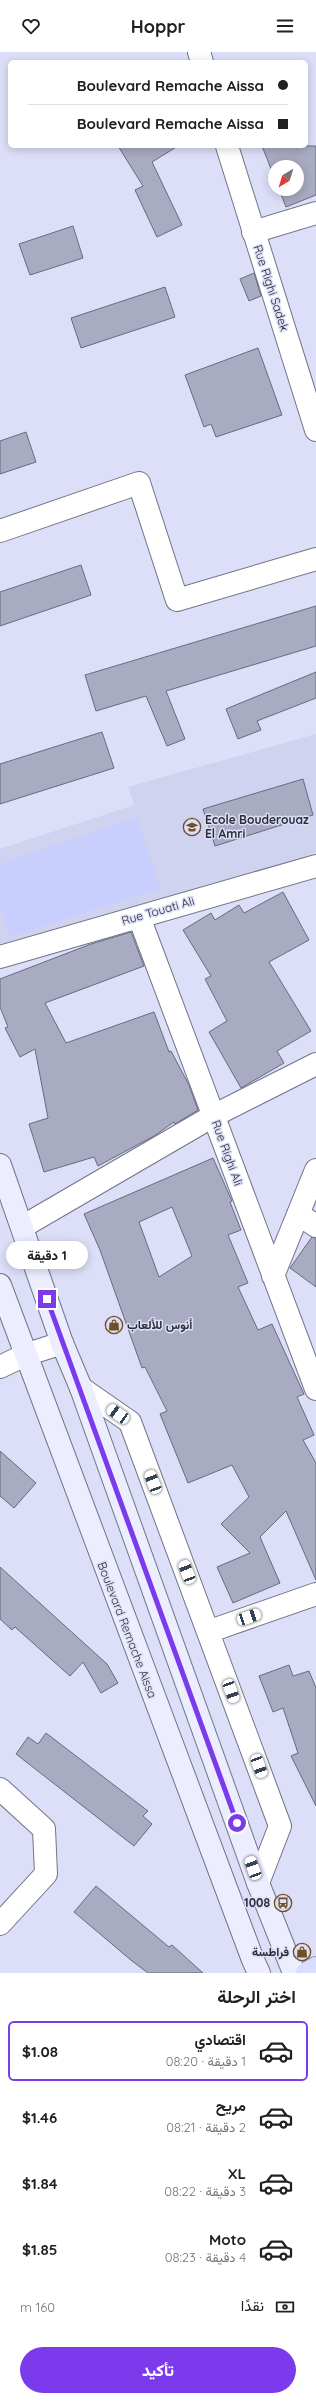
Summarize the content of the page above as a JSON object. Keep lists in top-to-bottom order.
{
  "streets": {
    "main road": ["Boulevard Remache Aissa"],
    "street": ["Rue Righi Sadek", "Rue Touati Ali", "Rue Righi Ali"]
  },
  "crossings": [
    ["Rue Touati Ali", "Rue Righi Ali"]
  ],
  "places": {
    "school or university": ["Ecole Bouderouaz El Amri"],
    "shop": ["أنوس للألعاب", "فراطسة"],
    "bus stop": ["1008"]
  },
  "north": "bottom left",
  "page": {
    "header": "Hoppr",
    "banner": ["Boulevard Remache Aissa", "Boulevard Remache Aissa"],
    "bubble": "1 دقيقة",
    "heading": "اختر الرحلة",
    "list": [
      {
        "name": "اقتصادي",
        "note": "1 دقيقة · 08:20",
        "value": "$1.08"
      },
      {
        "name": "مريح",
        "note": "2 دقيقة · 08:21",
        "value": "$1.46"
      },
      {
        "name": "XL",
        "note": "3 دقيقة · 08:22",
        "value": "$1.84"
      },
      {
        "name": "Moto",
        "note": "4 دقيقة · 08:23",
        "value": "$1.85"
      }
    ],
    "pay": ["نقدًا", "160 m"],
    "buttons": "تأكيد"
  }
}
